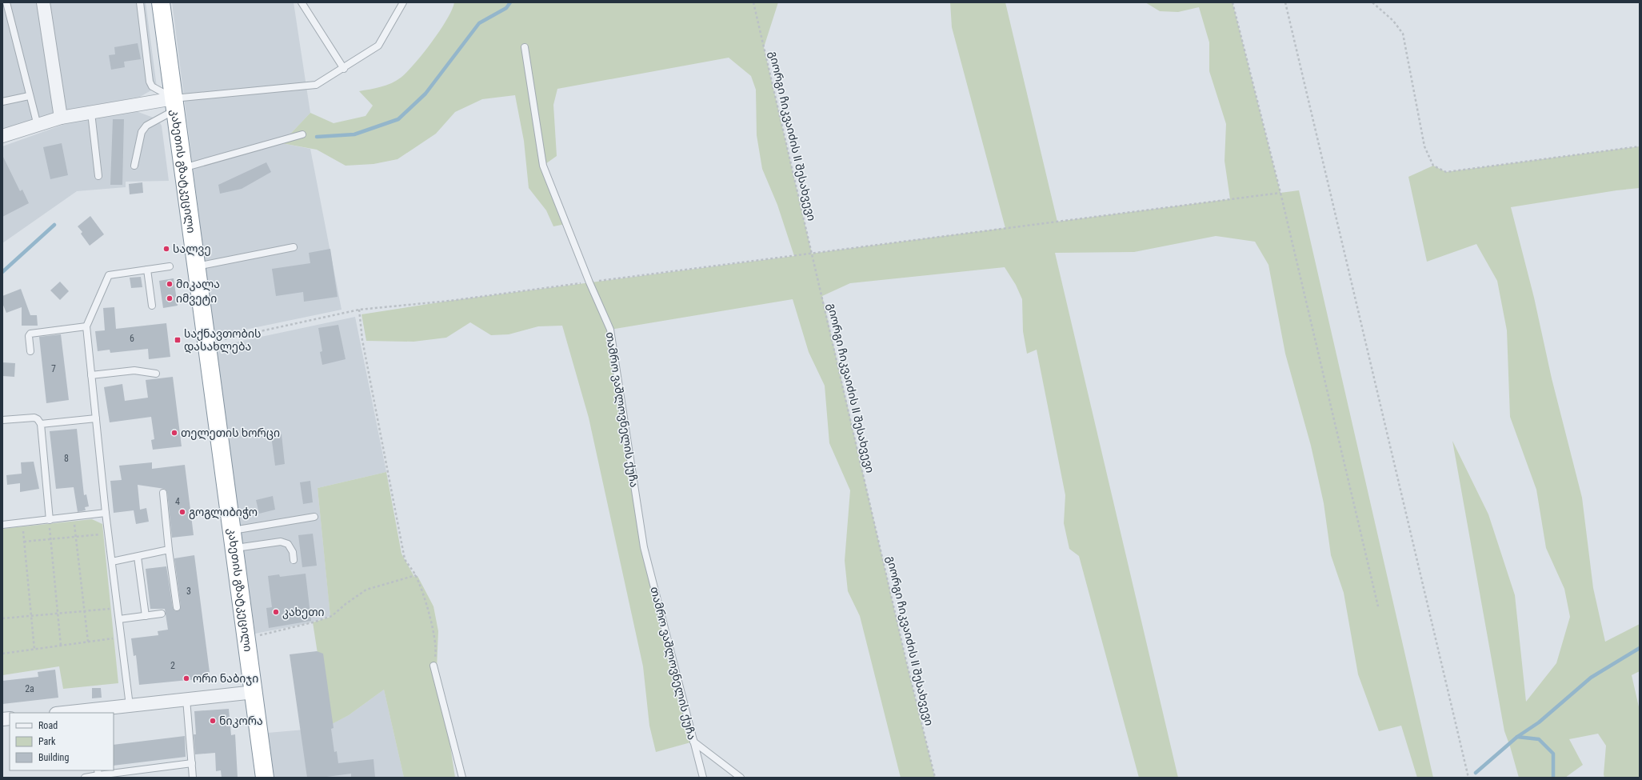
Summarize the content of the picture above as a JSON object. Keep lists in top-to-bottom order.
{
  "streets": {
    "highway": ["კახეთის გზატკეცილი"],
    "lane": ["თამრო ვაშლოვნელის ქუჩა"],
    "path": ["გიორგი ჩიკვაიძის II შესახვევი"]
  },
  "places": {
    "other": [
      "სალვე",
      "მიკალა",
      "იმვეტი",
      "თელეთის ხორცი",
      "გოგლიბიჭო",
      "კახეთი",
      "ორი ნაბიჯი",
      "ნიკორა"
    ],
    "transit": ["საქნავთობის დასახლება"]
  },
  "house_numbers": [
    "6",
    "7",
    "8",
    "4",
    "3",
    "2",
    "2a"
  ],
  "legend": ["Road", "Park", "Building"]
}
